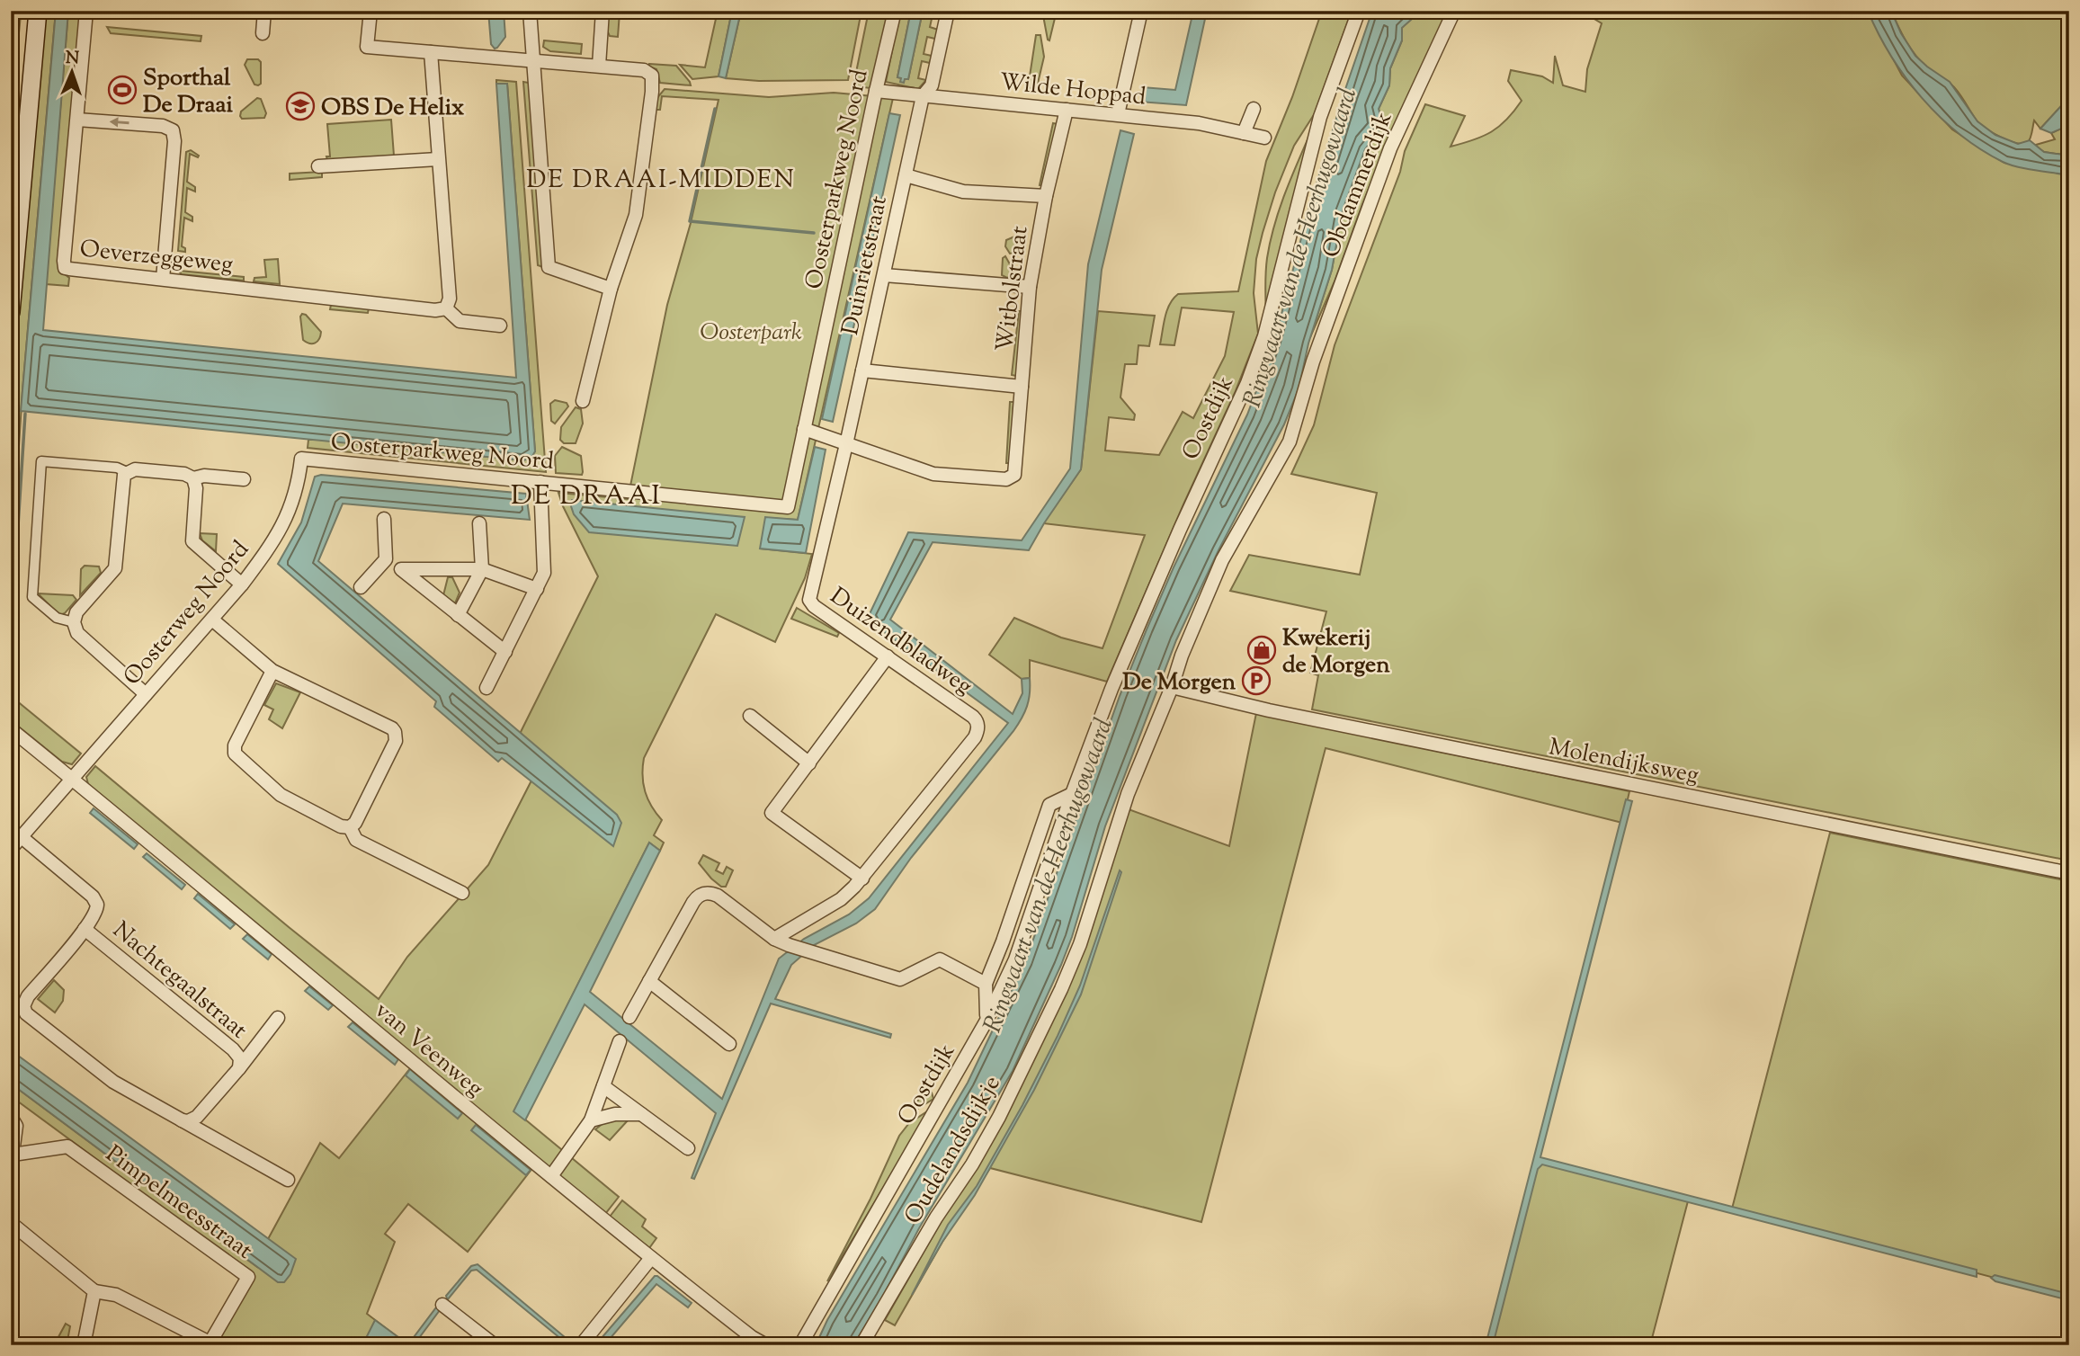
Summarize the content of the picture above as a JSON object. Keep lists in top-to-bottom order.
{
  "streets": {
    "street": [
      "Wilde Hoppad",
      "Oosterparkweg Noord",
      "Obdammerdijk",
      "Oeverzeggeweg",
      "Duinrietstraat",
      "Witbolstraat",
      "Oostdijk",
      "Oosterweg Noord",
      "Duizendbladweg",
      "Molendijksweg",
      "Nachtegaalstraat",
      "van Veenweg",
      "Oudelandsdijkje",
      "Pimpelmeesstraat"
    ]
  },
  "crossings": [
    ["Wilde Hoppad", "Oosterparkweg Noord"],
    ["Wilde Hoppad", "Duinrietstraat"],
    ["Wilde Hoppad", "Witbolstraat"],
    ["Oosterparkweg Noord", "Oosterweg Noord"],
    ["Obdammerdijk", "Molendijksweg"],
    ["Obdammerdijk", "Oudelandsdijkje"],
    ["Duinrietstraat", "Witbolstraat"],
    ["Duinrietstraat", "Duizendbladweg"],
    ["Witbolstraat", "Duizendbladweg"],
    ["Oosterweg Noord", "Nachtegaalstraat"],
    ["Oosterweg Noord", "van Veenweg"],
    ["Molendijksweg", "Oudelandsdijkje"]
  ],
  "districts": ["DE DRAAI-MIDDEN", "DE DRAAI"],
  "water": ["Ringvaart van de Heerhugowaard"],
  "parks": ["Oosterpark"],
  "places": {
    "sports": ["Sporthal De Draai"],
    "school or university": ["OBS De Helix"],
    "shop": ["Kwekerij de Morgen"],
    "parking": ["De Morgen"]
  },
  "north": "top"
}
